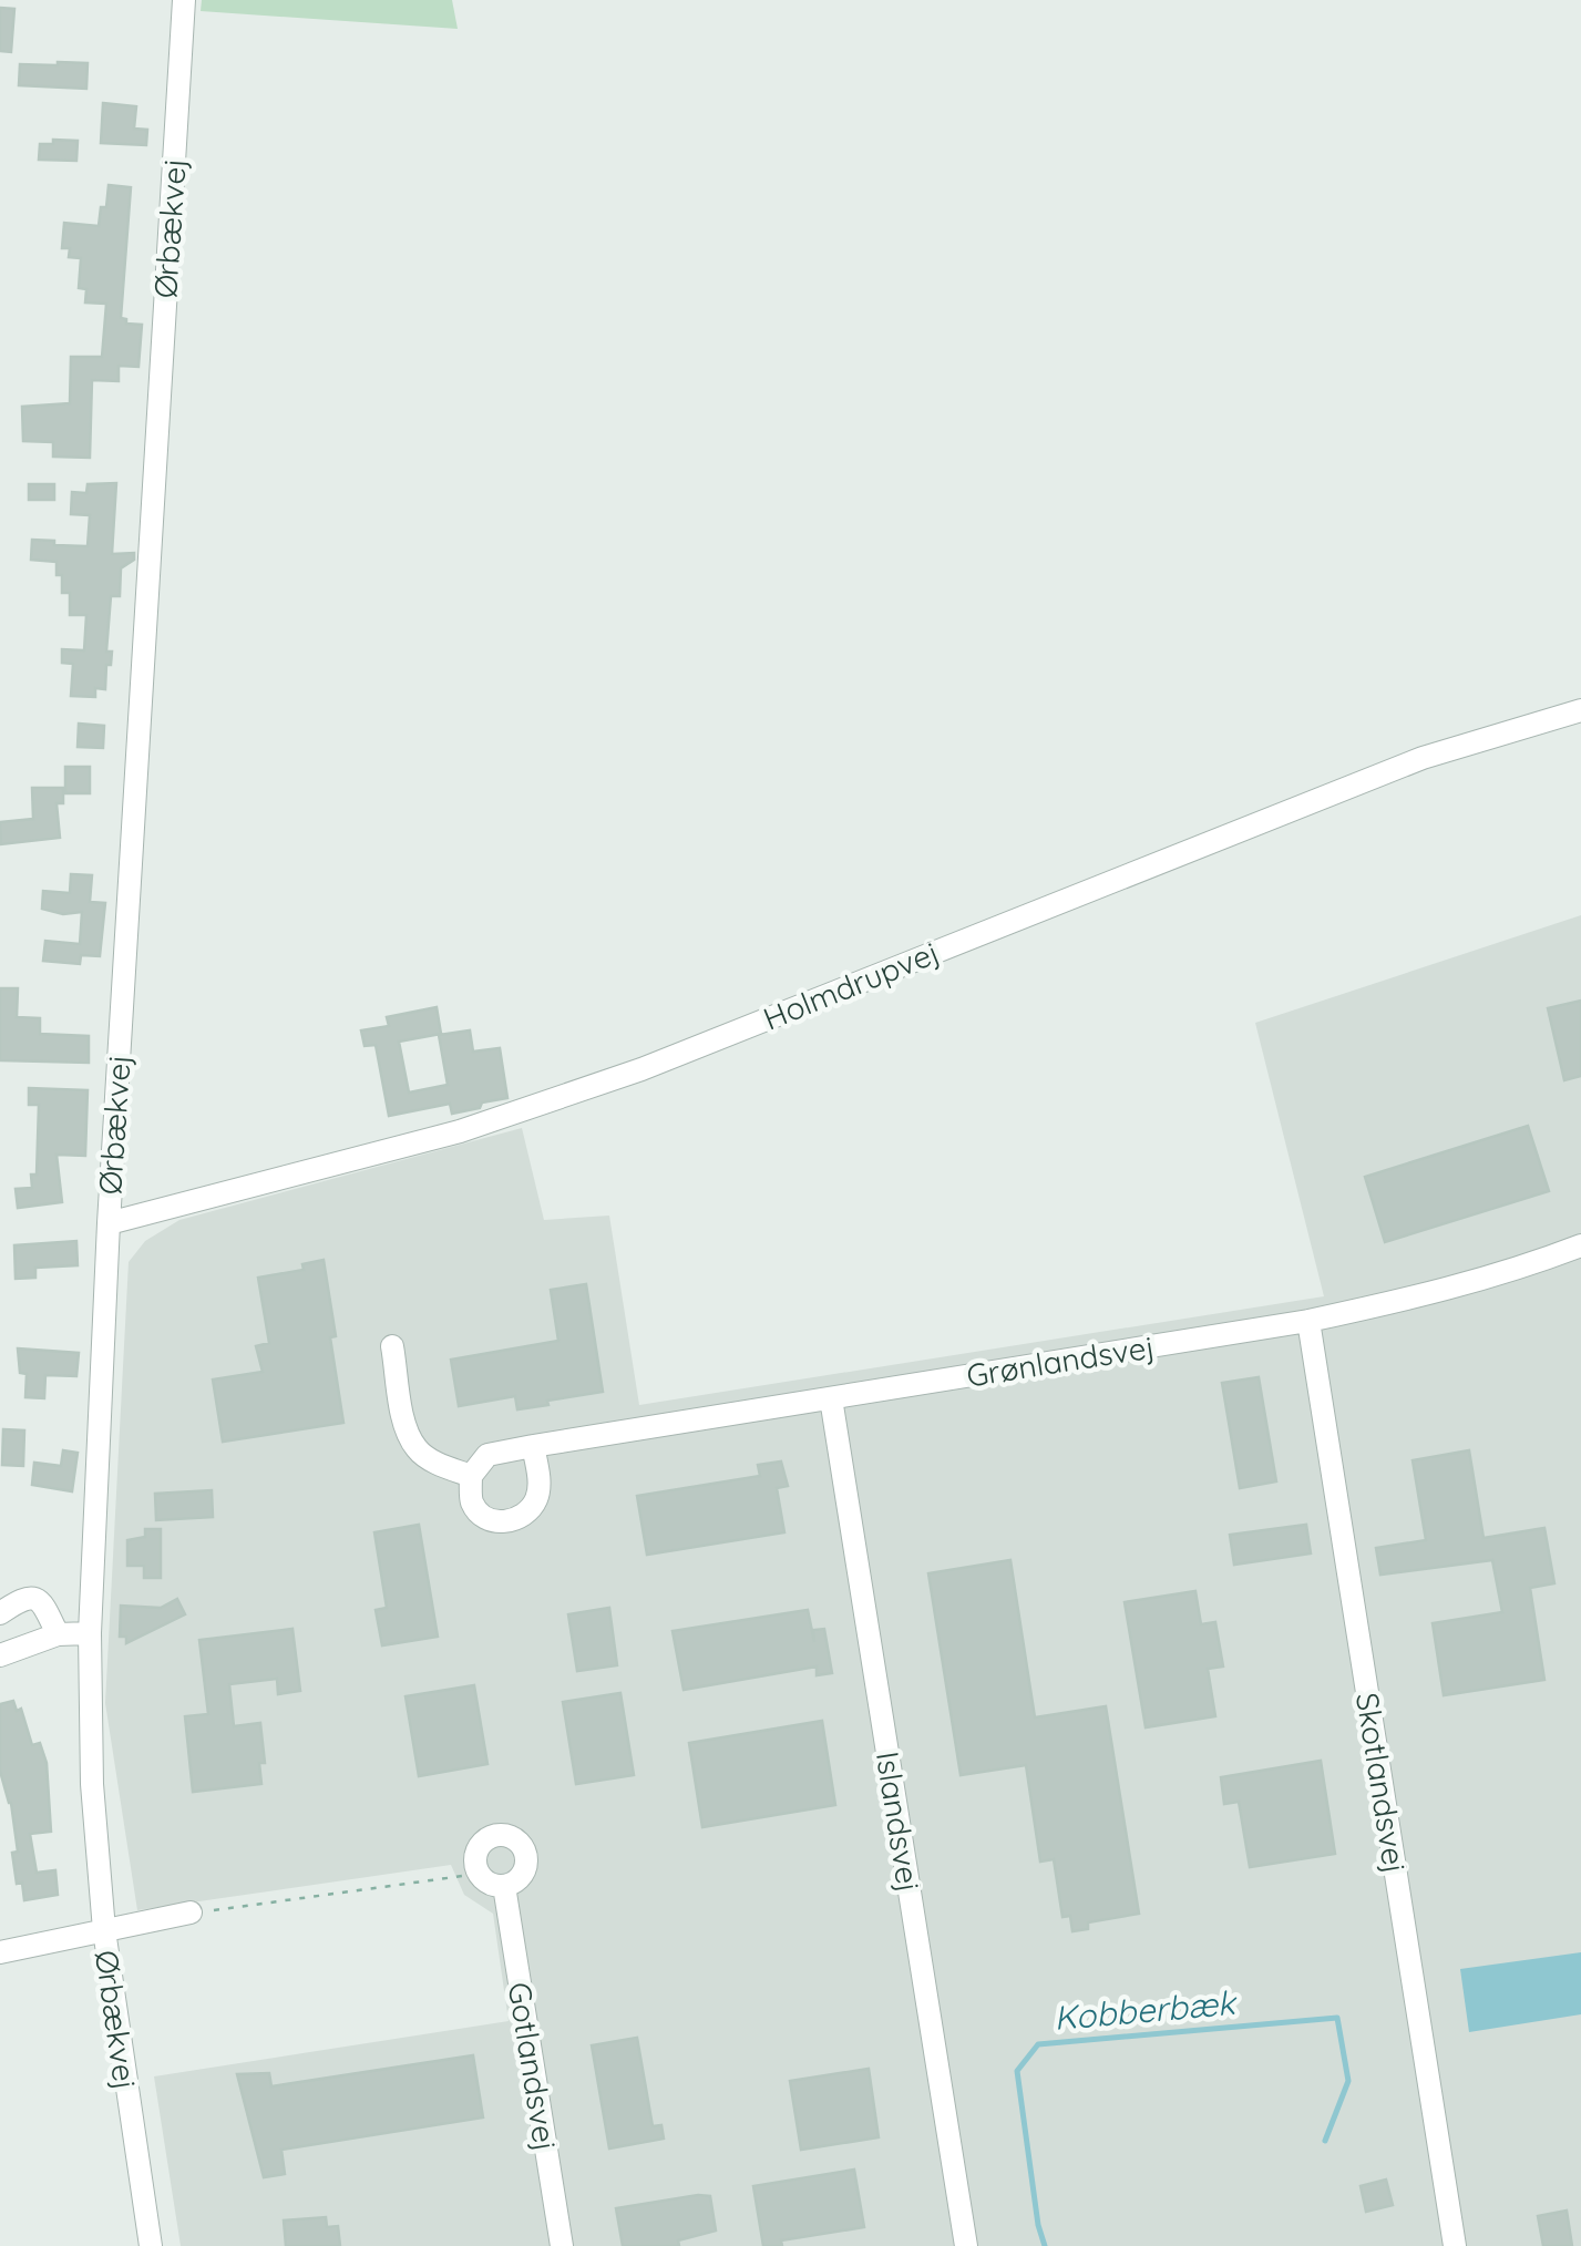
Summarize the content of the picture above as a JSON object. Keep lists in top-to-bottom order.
{
  "streets": {
    "street": [
      "Ørbækvej",
      "Holmdrupvej",
      "Grønlandsvej",
      "Skotlandsvej",
      "Islandsvej",
      "Gotlandsvej"
    ]
  },
  "crossings": [
    ["Ørbækvej", "Holmdrupvej"],
    ["Grønlandsvej", "Skotlandsvej"],
    ["Grønlandsvej", "Islandsvej"]
  ],
  "water": ["Kobberbæk"]
}
